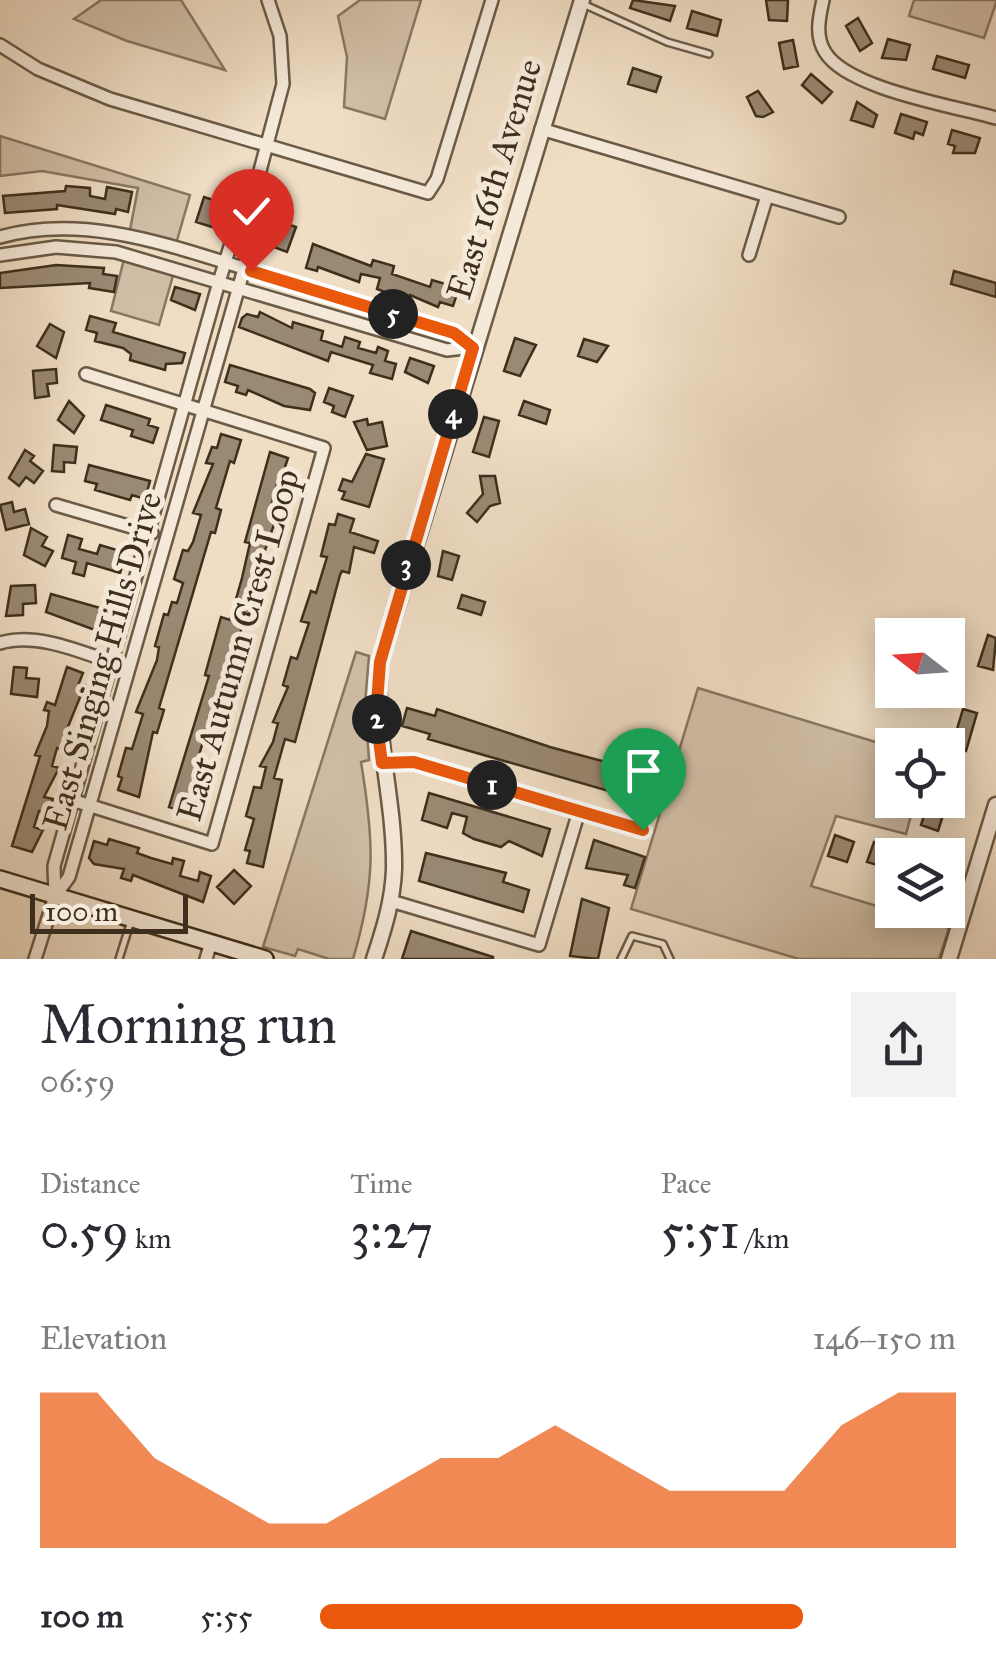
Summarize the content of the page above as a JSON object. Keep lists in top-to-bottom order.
{
  "streets": {
    "street": ["East 16th Avenue", "East Autumn Crest Loop", "East Singing Hills Drive"]
  },
  "crossings": [
    ["East Autumn Crest Loop", "East Singing Hills Drive"]
  ],
  "scale_bar": "100 m",
  "north": "left",
  "page": {
    "pins": [
      "5",
      "4",
      "3",
      "2",
      "1"
    ],
    "scale": "100 m",
    "heading": ["Morning run", "06:59"],
    "stats": [
      ["Distance", "0.59 km"],
      ["Time", "3:27"],
      ["Pace", "5:51 /km"]
    ],
    "chart": ["Elevation", "146–150 m"],
    "list": [
      {
        "name": "100 m",
        "note": "5:55"
      }
    ]
  }
}
